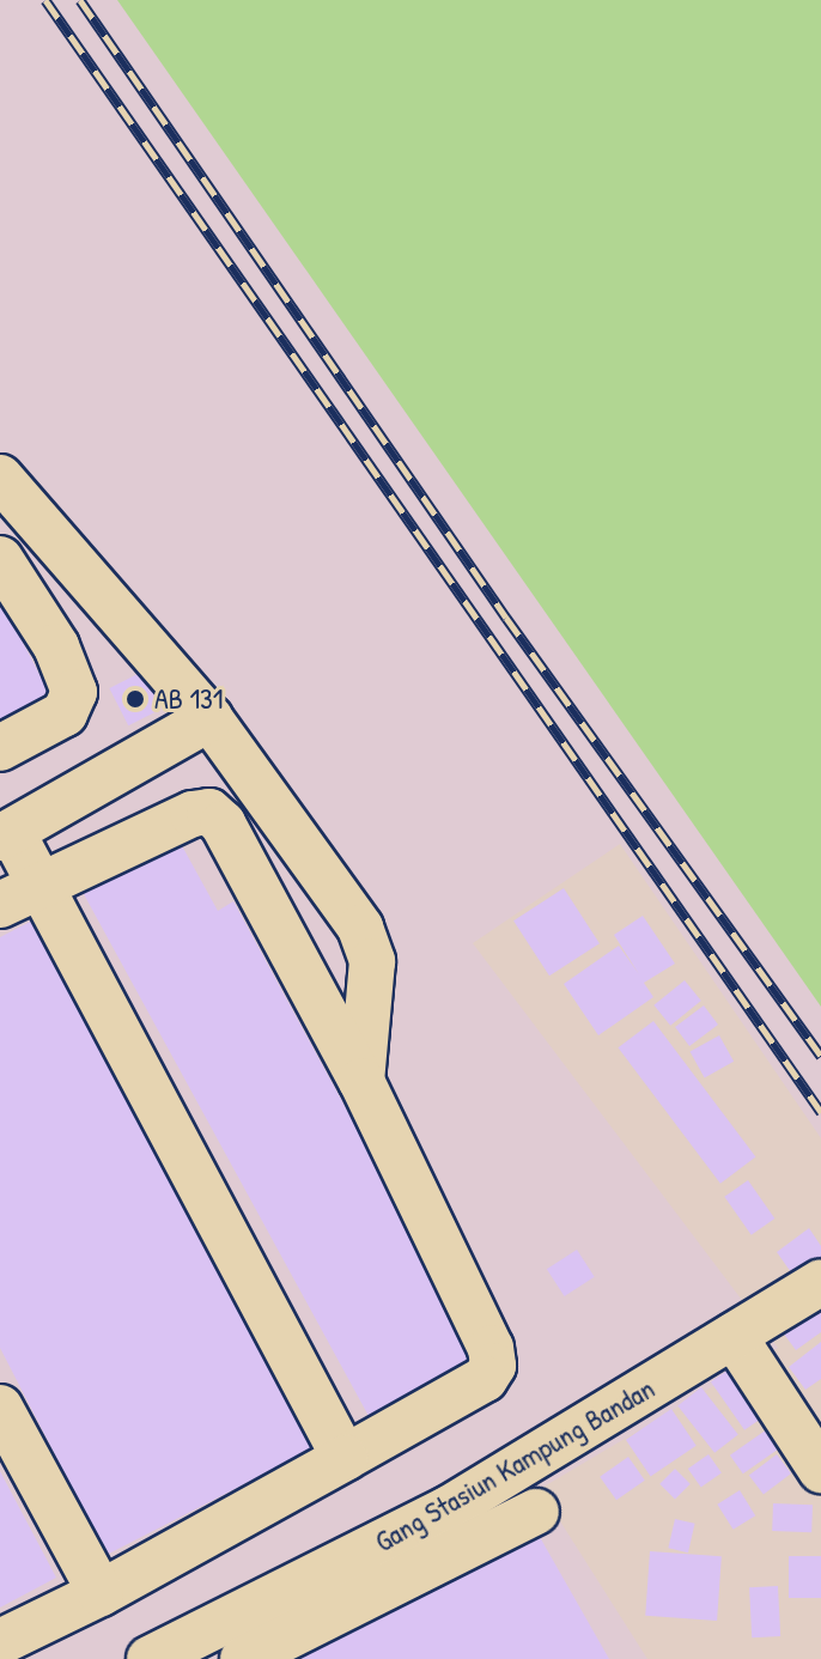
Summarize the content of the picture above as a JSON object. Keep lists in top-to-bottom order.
{
  "streets": {
    "street": ["Gang Stasiun Kampung Bandan"]
  },
  "places": ["AB 131"]
}
